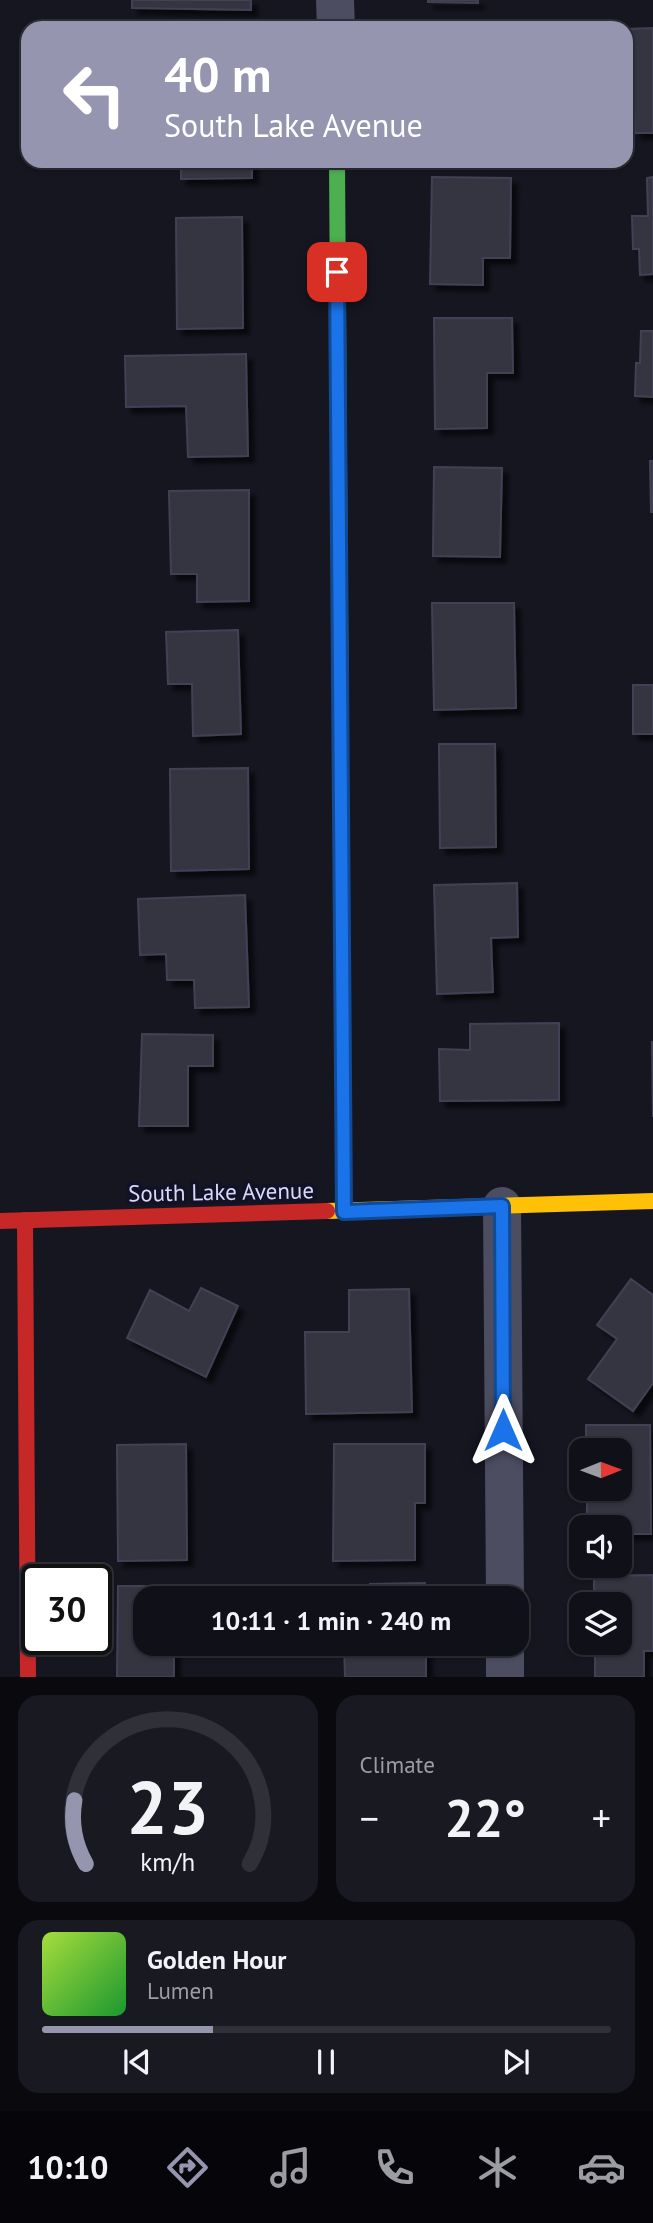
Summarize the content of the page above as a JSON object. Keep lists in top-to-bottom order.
{
  "streets": {
    "street": ["South Lake Avenue"]
  },
  "north": "right",
  "page": {
    "turn": ["40 m", "South Lake Avenue"],
    "limit": "30",
    "trip": "10:11 · 1 min · 240 m",
    "tile": "Climate",
    "heat": ["−", "22°", "+"],
    "song": ["Golden Hour", "Lumen"],
    "tabs": "10:10",
    "gauge": ["23", "km/h"]
  }
}
